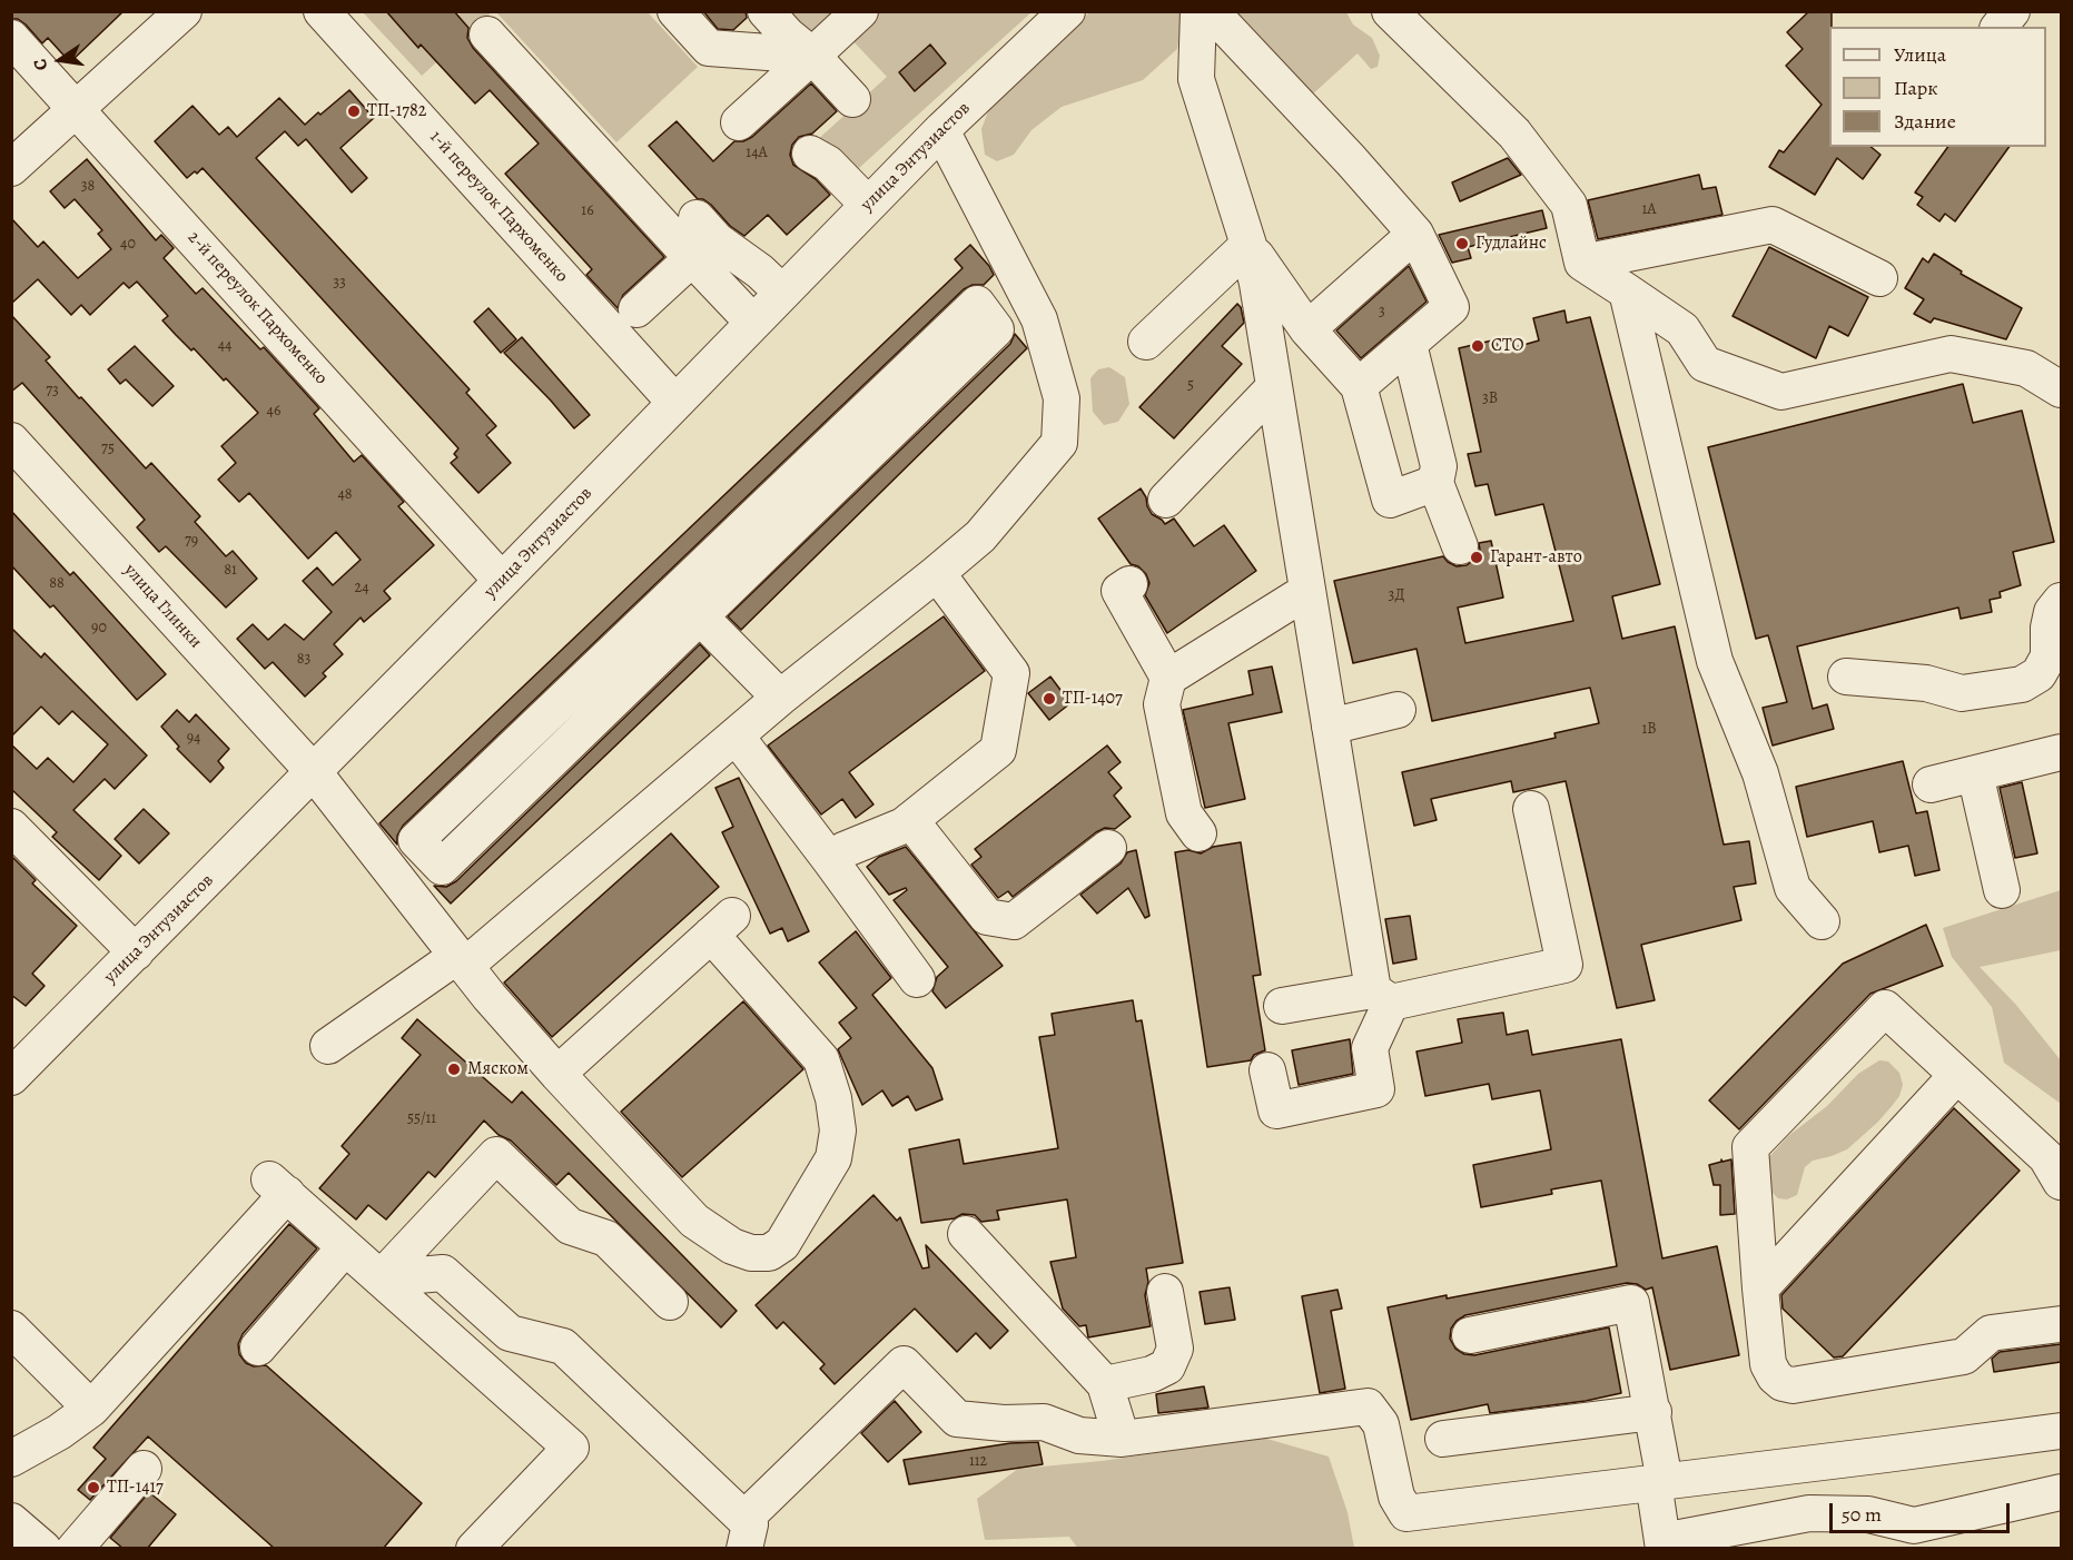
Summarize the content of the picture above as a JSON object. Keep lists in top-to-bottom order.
{
  "streets": {
    "street": [
      "улица Энтузиастов",
      "1-й переулок Пархоменко",
      "2-й переулок Пархоменко",
      "улица Глинки"
    ]
  },
  "crossings": [
    ["улица Энтузиастов", "1-й переулок Пархоменко"],
    ["улица Энтузиастов", "2-й переулок Пархоменко"],
    ["улица Энтузиастов", "улица Глинки"]
  ],
  "places": [
    "ТП-1782",
    "Гудлайнс",
    "СТО",
    "Гарант-авто",
    "ТП-1407",
    "Мяском",
    "ТП-1417"
  ],
  "house_numbers": [
    "14А",
    "38",
    "1А",
    "16",
    "40",
    "33",
    "3",
    "44",
    "5",
    "73",
    "3В",
    "46",
    "75",
    "48",
    "79",
    "81",
    "88",
    "24",
    "3Д",
    "90",
    "83",
    "1В",
    "94",
    "55/11",
    "112"
  ],
  "legend": ["Улица", "Парк", "Здание"],
  "scale_bar": "50 m",
  "north": "left"
}
